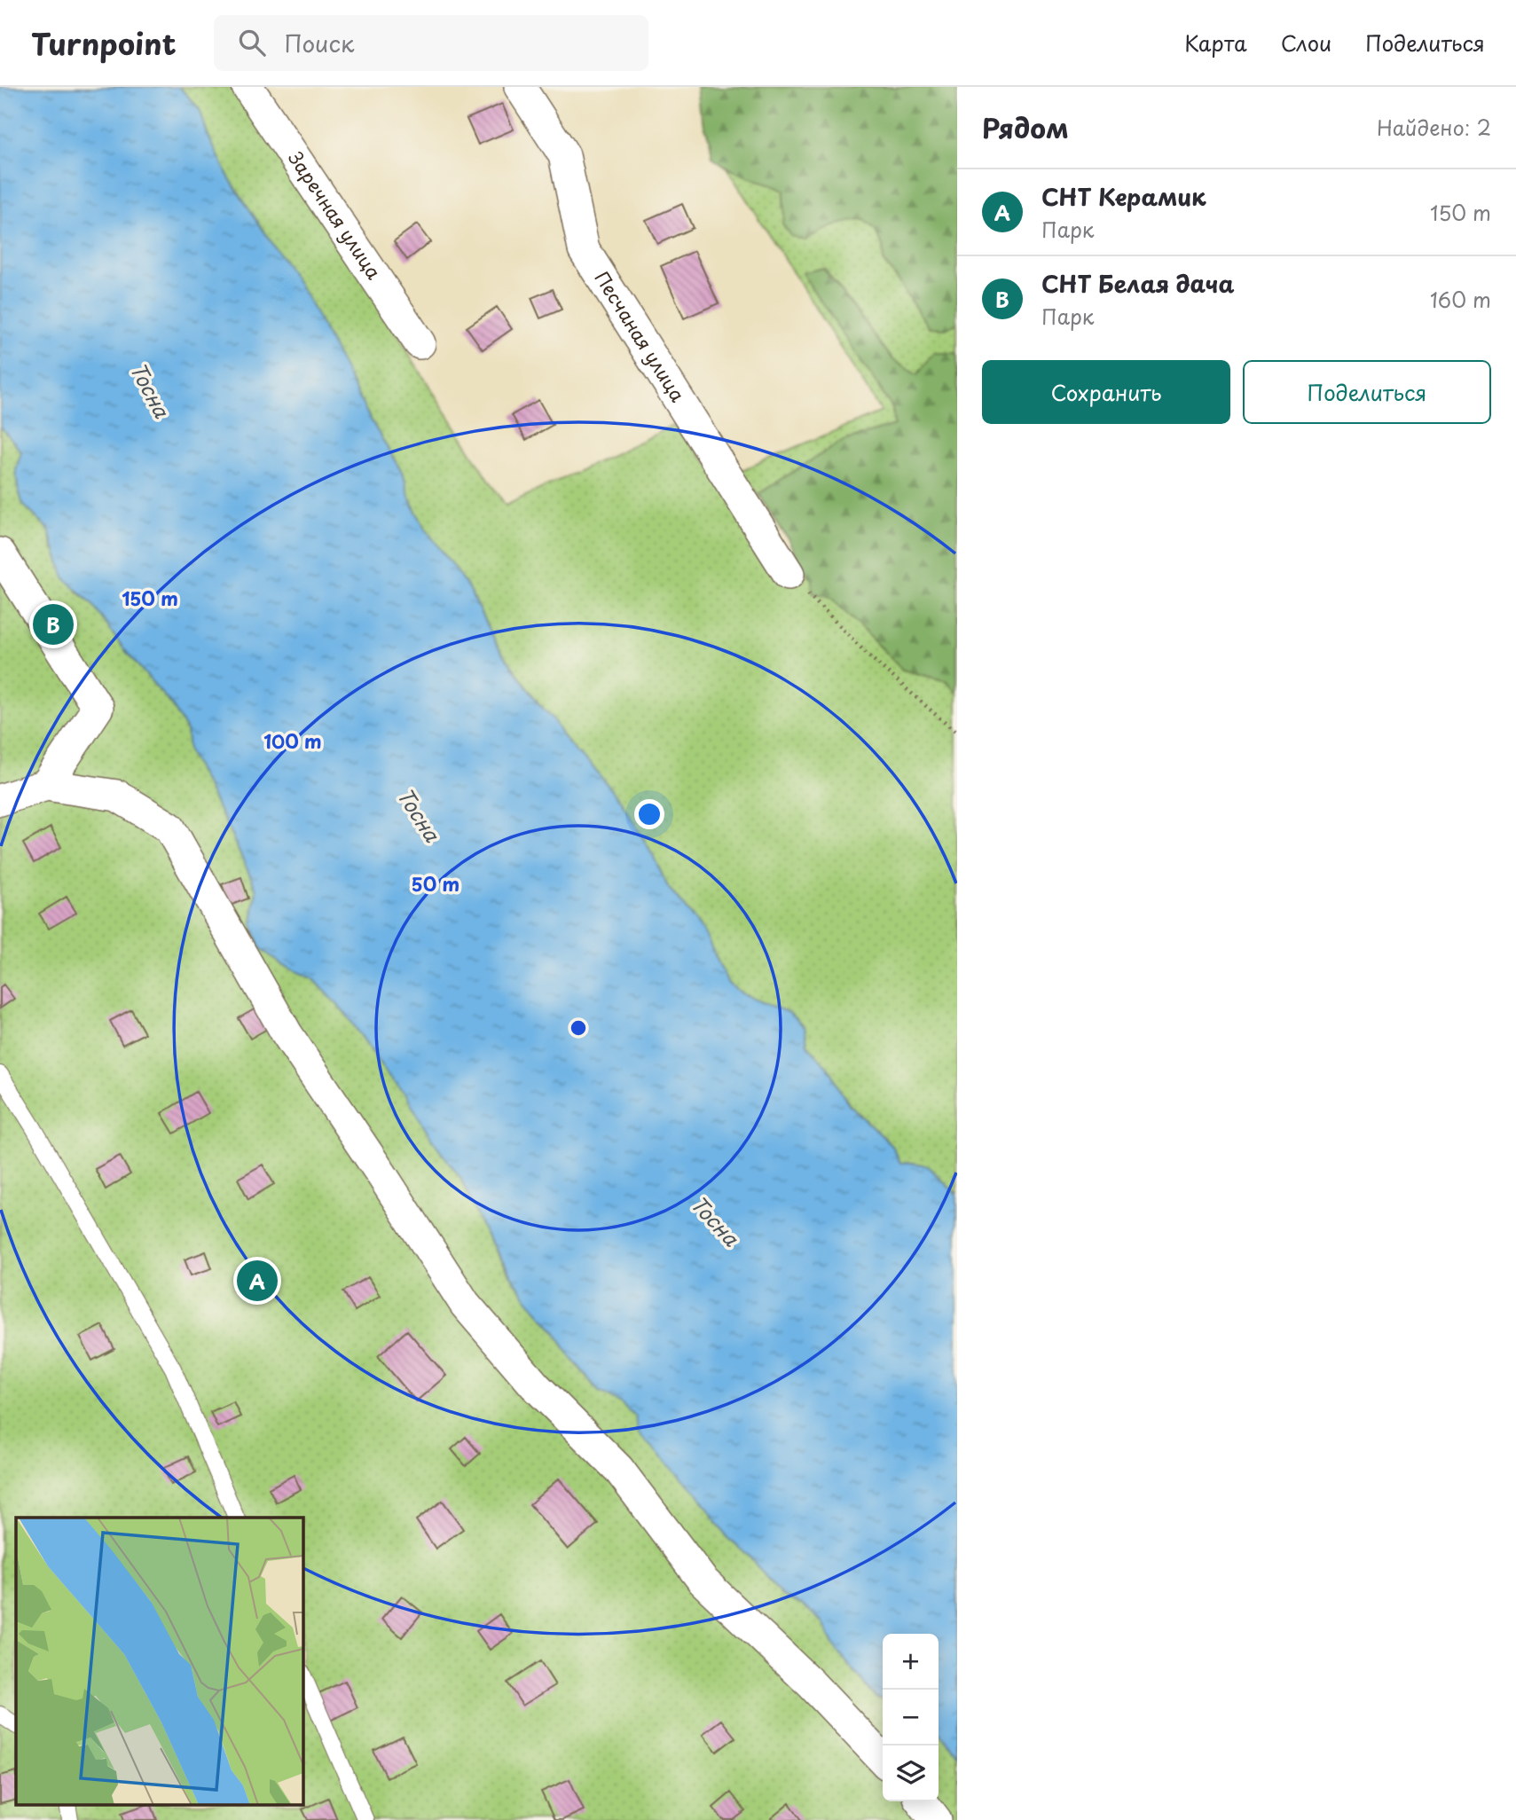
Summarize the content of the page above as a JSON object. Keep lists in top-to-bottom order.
{
  "streets": {
    "street": ["Заречная улица", "Песчаная улица"]
  },
  "water": ["Тосна"],
  "page": {
    "header": "Turnpoint",
    "search": "Поиск",
    "nav": ["Карта", "Слои", "Поделиться"],
    "heading": ["Рядом", "Найдено: 2"],
    "list": [
      {
        "mark": "A",
        "name": "СНТ Керамик",
        "note": "Парк",
        "value": "150 m"
      },
      {
        "mark": "B",
        "name": "СНТ Белая дача",
        "note": "Парк",
        "value": "160 m"
      }
    ],
    "buttons": ["Сохранить", "Поделиться"],
    "pins": ["B", "A"],
    "map_buttons": ["+", "−"]
  },
  "rings": ["150 m", "100 m", "50 m"]
}
